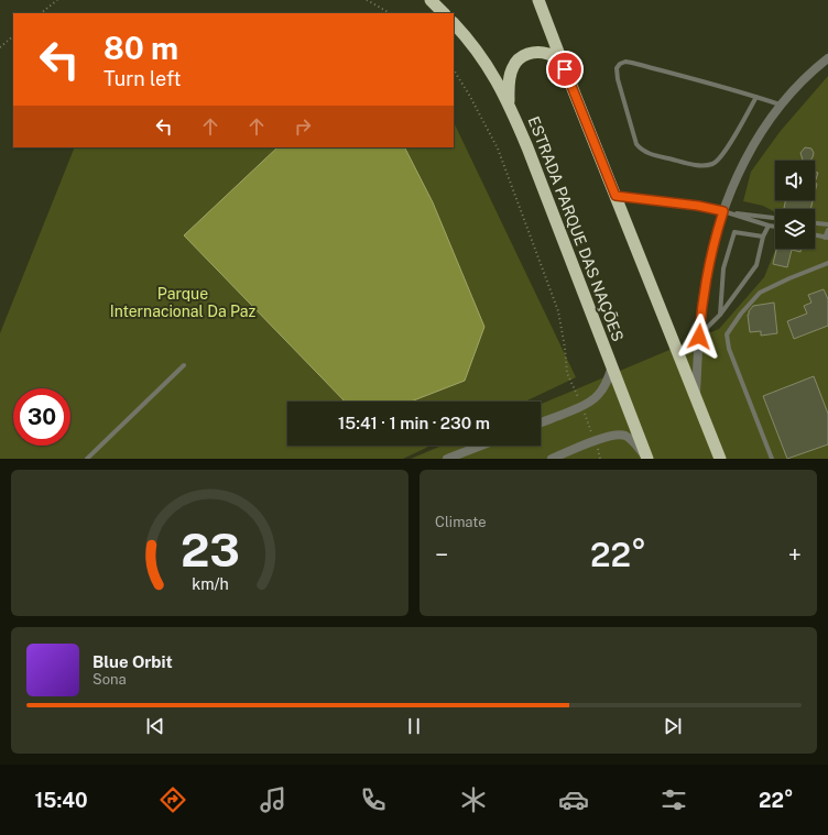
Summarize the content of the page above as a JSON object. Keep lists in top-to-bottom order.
{
  "streets": {
    "highway": ["ESTRADA PARQUE DAS NAÇÕES"]
  },
  "parks": ["Parque Internacional Da Paz"],
  "page": {
    "turn": ["80 m", "Turn left"],
    "limit": "30",
    "trip": "15:41 · 1 min · 230 m",
    "tile": "Climate",
    "heat": ["−", "22°", "+"],
    "song": ["Blue Orbit", "Sona"],
    "tabs": ["15:40", "22°"],
    "gauge": ["23", "km/h"]
  }
}
